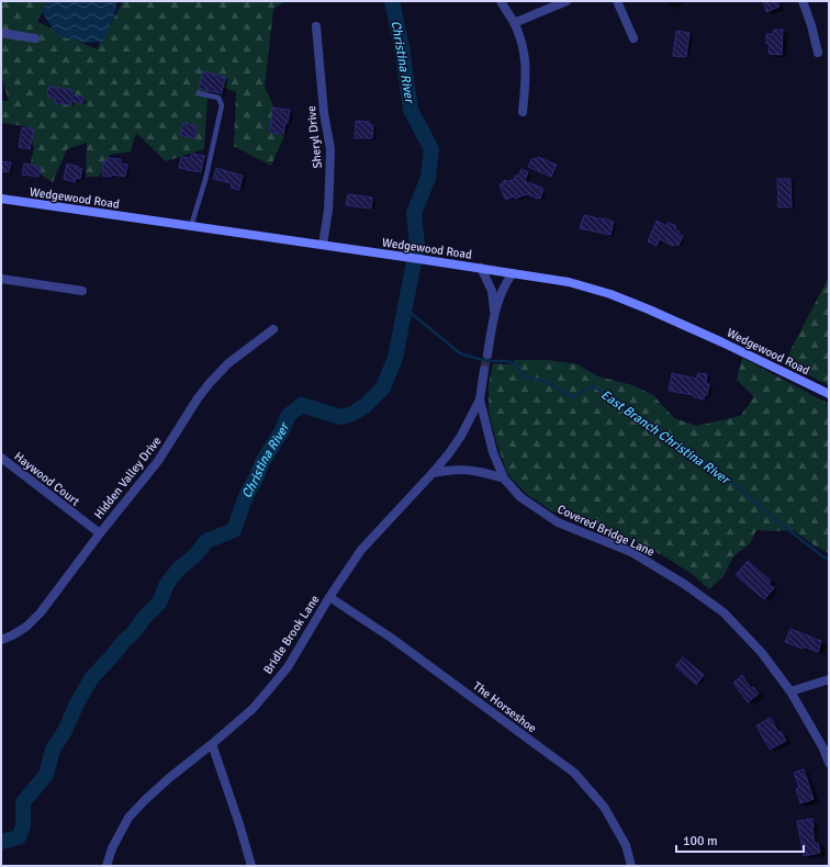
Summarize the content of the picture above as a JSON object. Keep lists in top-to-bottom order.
{
  "streets": {
    "street": [
      "Sheryl Drive",
      "Wedgewood Road",
      "Hidden Valley Drive",
      "Haywood Court",
      "Covered Bridge Lane",
      "Bridle Brook Lane",
      "The Horseshoe"
    ]
  },
  "crossings": [
    ["Sheryl Drive", "Wedgewood Road"],
    ["Hidden Valley Drive", "Haywood Court"],
    ["Covered Bridge Lane", "Bridle Brook Lane"],
    ["Bridle Brook Lane", "The Horseshoe"]
  ],
  "water": ["Christina River", "East Branch Christina River"],
  "scale_bar": "100 m"
}
